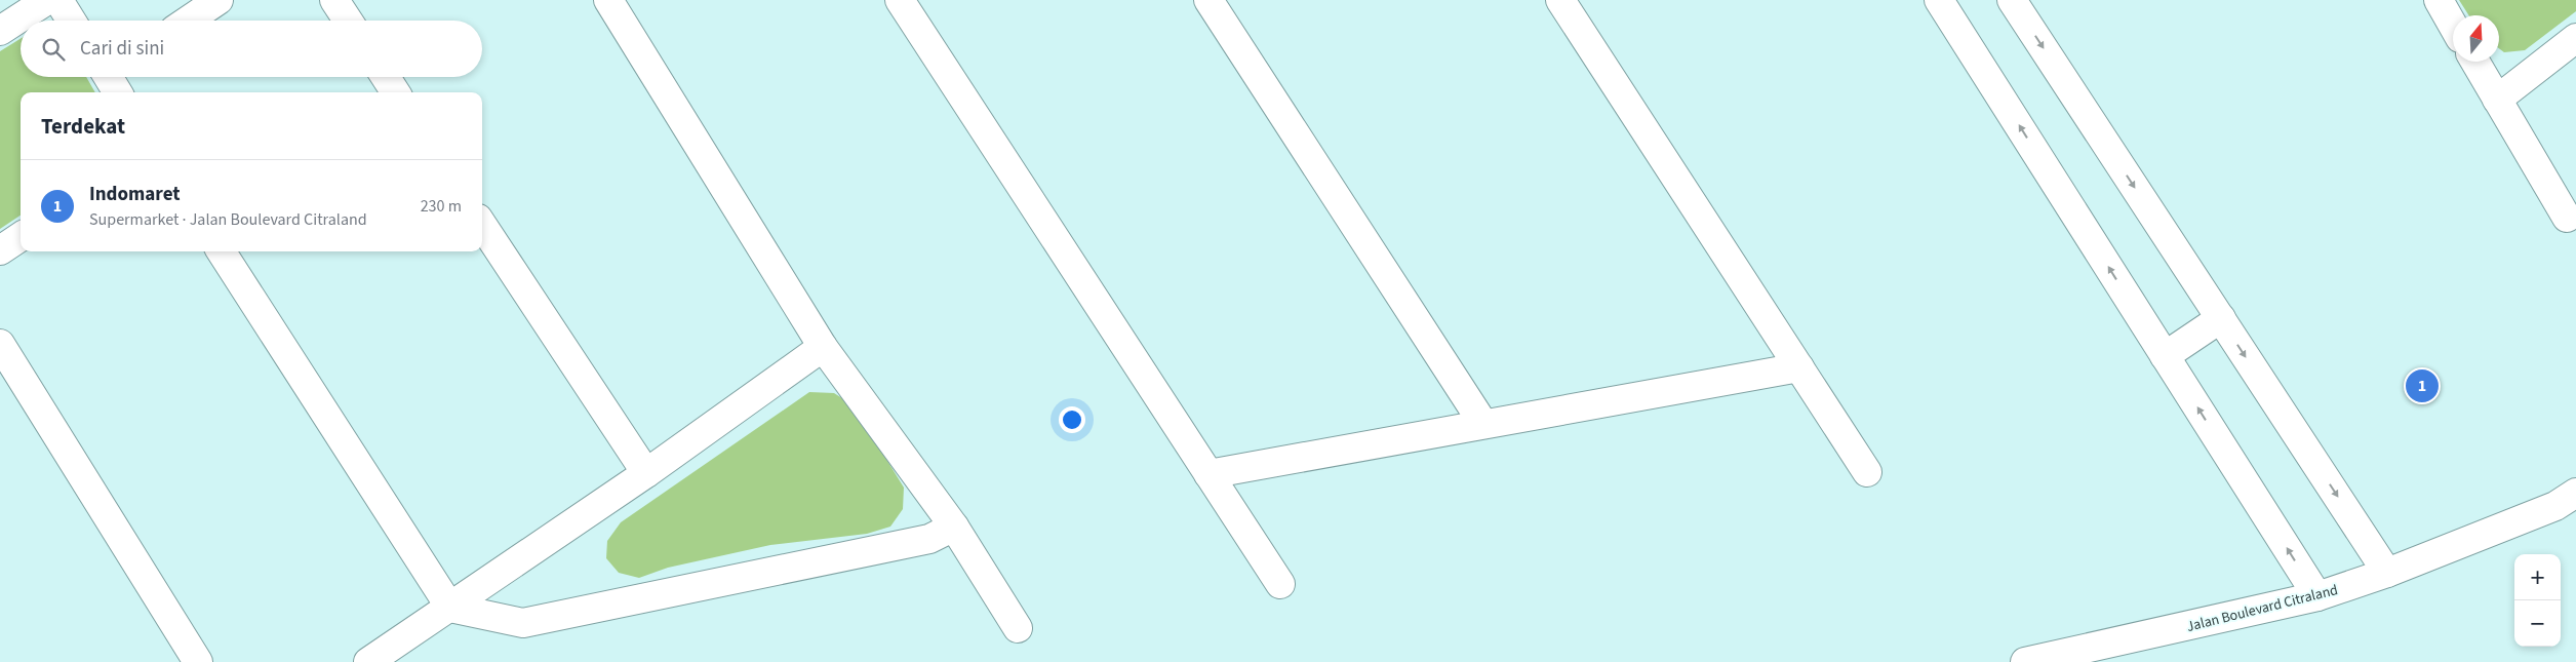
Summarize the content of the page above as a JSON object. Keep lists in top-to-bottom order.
{
  "streets": {
    "street": ["Jalan Boulevard Citraland"]
  },
  "north": "top",
  "page": {
    "search": "Cari di sini",
    "heading": "Terdekat",
    "list": [
      {
        "mark": "1",
        "name": "Indomaret",
        "note": "Supermarket · Jalan Boulevard Citraland",
        "value": "230 m"
      }
    ],
    "pins": "1",
    "map_buttons": ["+", "−"]
  }
}
